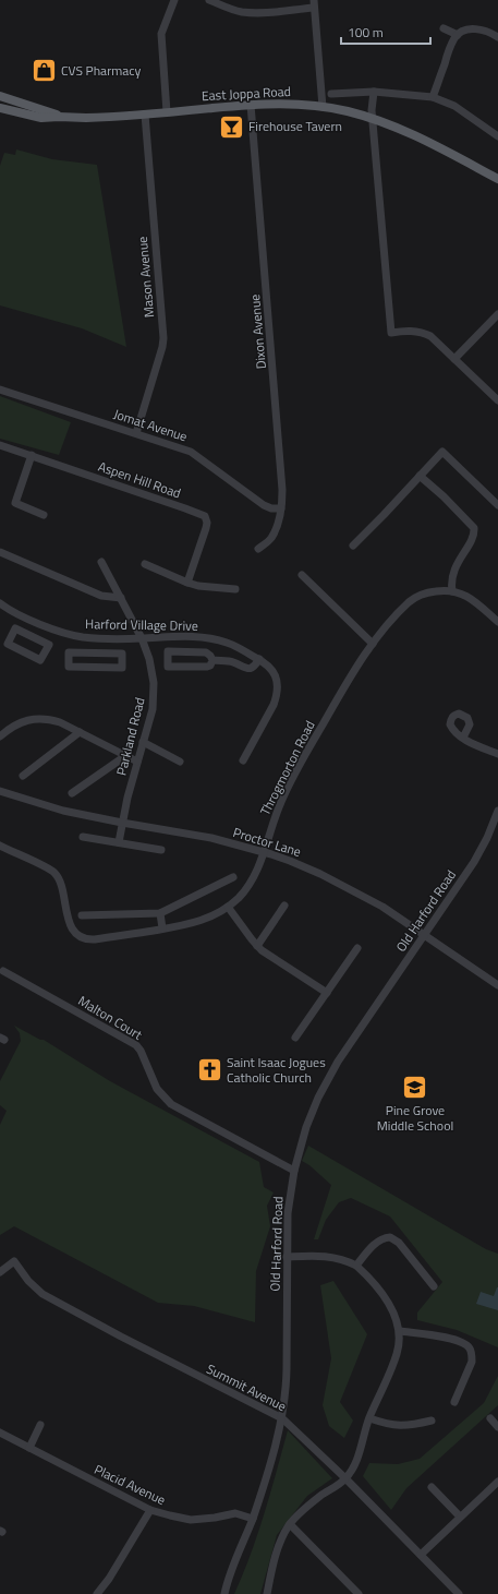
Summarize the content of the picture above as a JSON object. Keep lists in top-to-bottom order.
{
  "streets": {
    "main road": ["East Joppa Road"],
    "street": [
      "Mason Avenue",
      "Dixon Avenue",
      "Jomat Avenue",
      "Aspen Hill Road",
      "Harford Village Drive",
      "Parkland Road",
      "Throgmorton Road",
      "Proctor Lane",
      "Old Harford Road",
      "Malton Court",
      "Summit Avenue",
      "Placid Avenue"
    ]
  },
  "crossings": [
    ["East Joppa Road", "Mason Avenue"],
    ["East Joppa Road", "Dixon Avenue"],
    ["Mason Avenue", "Jomat Avenue"],
    ["Dixon Avenue", "Jomat Avenue"],
    ["Harford Village Drive", "Parkland Road"],
    ["Parkland Road", "Proctor Lane"],
    ["Throgmorton Road", "Proctor Lane"],
    ["Proctor Lane", "Old Harford Road"],
    ["Old Harford Road", "Malton Court"],
    ["Old Harford Road", "Summit Avenue"],
    ["Old Harford Road", "Placid Avenue"]
  ],
  "places": {
    "shop": ["CVS Pharmacy"],
    "bar": ["Firehouse Tavern"],
    "church": ["Saint Isaac Jogues Catholic Church"],
    "school or university": ["Pine Grove Middle School"]
  },
  "scale_bar": "100 m"
}
